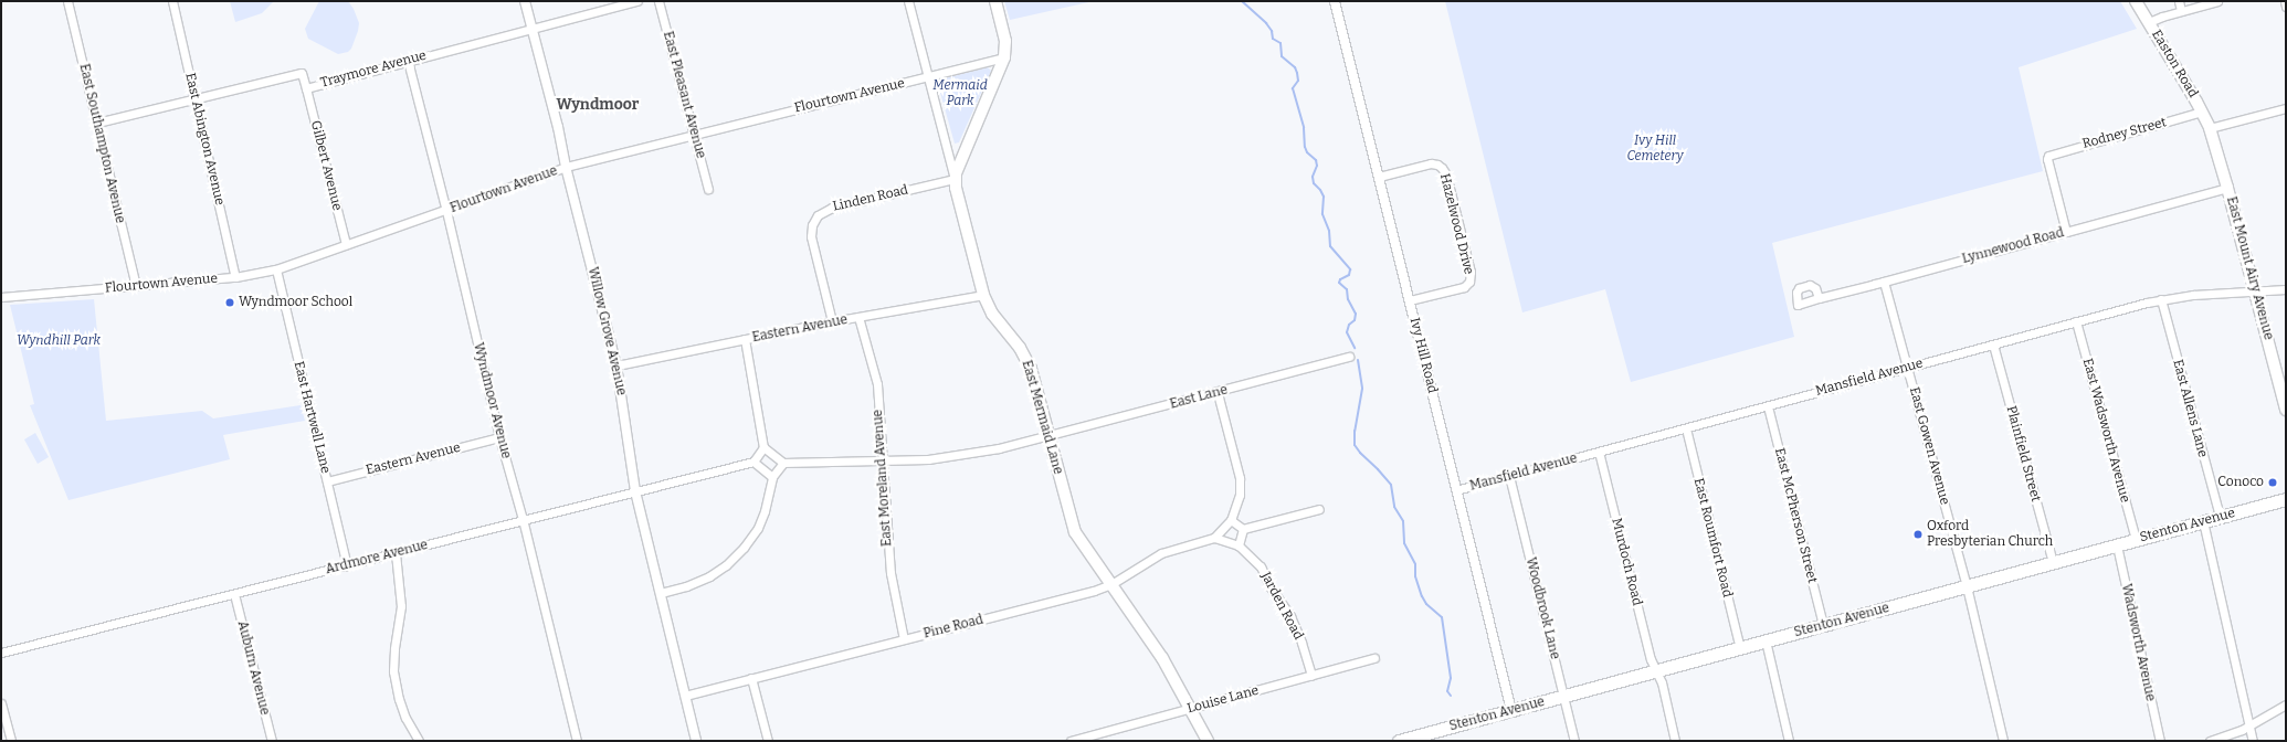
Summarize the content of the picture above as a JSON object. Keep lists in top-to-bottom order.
{
  "streets": {
    "main road": [
      "Easton Road",
      "East Mount Airy Avenue",
      "East Mermaid Lane",
      "Stenton Avenue"
    ],
    "street": [
      "Traymore Avenue",
      "East Pleasant Avenue",
      "Flourtown Avenue",
      "Rodney Street",
      "East Abington Avenue",
      "East Southampton Avenue",
      "Gilbert Avenue",
      "Linden Road",
      "Hazelwood Drive",
      "Lynnewood Road",
      "Eastern Avenue",
      "Willow Grove Avenue",
      "Ivy Hill Road",
      "Mansfield Avenue",
      "East Lane",
      "Wyndmoor Avenue",
      "East Allens Lane",
      "East Hartwell Lane",
      "East Wadsworth Avenue",
      "East Gowen Avenue",
      "Plainfield Street",
      "East Moreland Avenue",
      "East McPherson Street",
      "East Roumfort Road",
      "Ardmore Avenue",
      "Murdoch Road",
      "Jarden Road",
      "Woodbrook Lane",
      "Pine Road",
      "Wadsworth Avenue",
      "Auburn Avenue",
      "Louise Lane"
    ]
  },
  "crossings": [
    ["Easton Road", "Rodney Street"],
    ["Easton Road", "East Mount Airy Avenue"],
    ["Traymore Avenue", "East Abington Avenue"],
    ["Traymore Avenue", "East Southampton Avenue"],
    ["Traymore Avenue", "Gilbert Avenue"],
    ["Traymore Avenue", "Willow Grove Avenue"],
    ["Traymore Avenue", "Wyndmoor Avenue"],
    ["East Pleasant Avenue", "Flourtown Avenue"],
    ["Flourtown Avenue", "East Abington Avenue"],
    ["Flourtown Avenue", "East Southampton Avenue"],
    ["Flourtown Avenue", "Gilbert Avenue"],
    ["Flourtown Avenue", "Willow Grove Avenue"],
    ["Flourtown Avenue", "Wyndmoor Avenue"],
    ["Flourtown Avenue", "East Hartwell Lane"],
    ["Flourtown Avenue", "East Mermaid Lane"],
    ["Rodney Street", "Lynnewood Road"],
    ["Linden Road", "Eastern Avenue"],
    ["Linden Road", "East Mermaid Lane"],
    ["Hazelwood Drive", "Ivy Hill Road"],
    ["Lynnewood Road", "East Mount Airy Avenue"],
    ["Lynnewood Road", "East Gowen Avenue"],
    ["East Mount Airy Avenue", "Mansfield Avenue"],
    ["Eastern Avenue", "Willow Grove Avenue"],
    ["Eastern Avenue", "Wyndmoor Avenue"],
    ["Eastern Avenue", "East Hartwell Lane"],
    ["Eastern Avenue", "East Mermaid Lane"],
    ["Eastern Avenue", "East Moreland Avenue"],
    ["Willow Grove Avenue", "Ardmore Avenue"],
    ["Willow Grove Avenue", "Pine Road"],
    ["Ivy Hill Road", "Mansfield Avenue"],
    ["Ivy Hill Road", "Stenton Avenue"],
    ["Mansfield Avenue", "East Allens Lane"],
    ["Mansfield Avenue", "East Wadsworth Avenue"],
    ["Mansfield Avenue", "East Gowen Avenue"],
    ["Mansfield Avenue", "Plainfield Street"],
    ["Mansfield Avenue", "East McPherson Street"],
    ["Mansfield Avenue", "East Roumfort Road"],
    ["Mansfield Avenue", "Murdoch Road"],
    ["Mansfield Avenue", "Woodbrook Lane"],
    ["East Lane", "East Mermaid Lane"],
    ["Wyndmoor Avenue", "Ardmore Avenue"],
    ["East Allens Lane", "Stenton Avenue"],
    ["East Hartwell Lane", "Ardmore Avenue"],
    ["East Mermaid Lane", "Pine Road"],
    ["East Mermaid Lane", "Louise Lane"],
    ["East Wadsworth Avenue", "Stenton Avenue"],
    ["East Gowen Avenue", "Stenton Avenue"],
    ["Plainfield Street", "Stenton Avenue"],
    ["East Moreland Avenue", "Pine Road"],
    ["East McPherson Street", "Stenton Avenue"],
    ["Stenton Avenue", "East Roumfort Road"],
    ["Stenton Avenue", "Murdoch Road"],
    ["Stenton Avenue", "Woodbrook Lane"],
    ["Stenton Avenue", "Wadsworth Avenue"],
    ["Ardmore Avenue", "Auburn Avenue"],
    ["Jarden Road", "Louise Lane"]
  ],
  "districts": ["Wyndmoor"],
  "parks": ["Mermaid Park", "Ivy Hill Cemetery", "Wyndhill Park"],
  "places": ["Wyndmoor School", "Conoco", "Oxford Presbyterian Church"]
}
